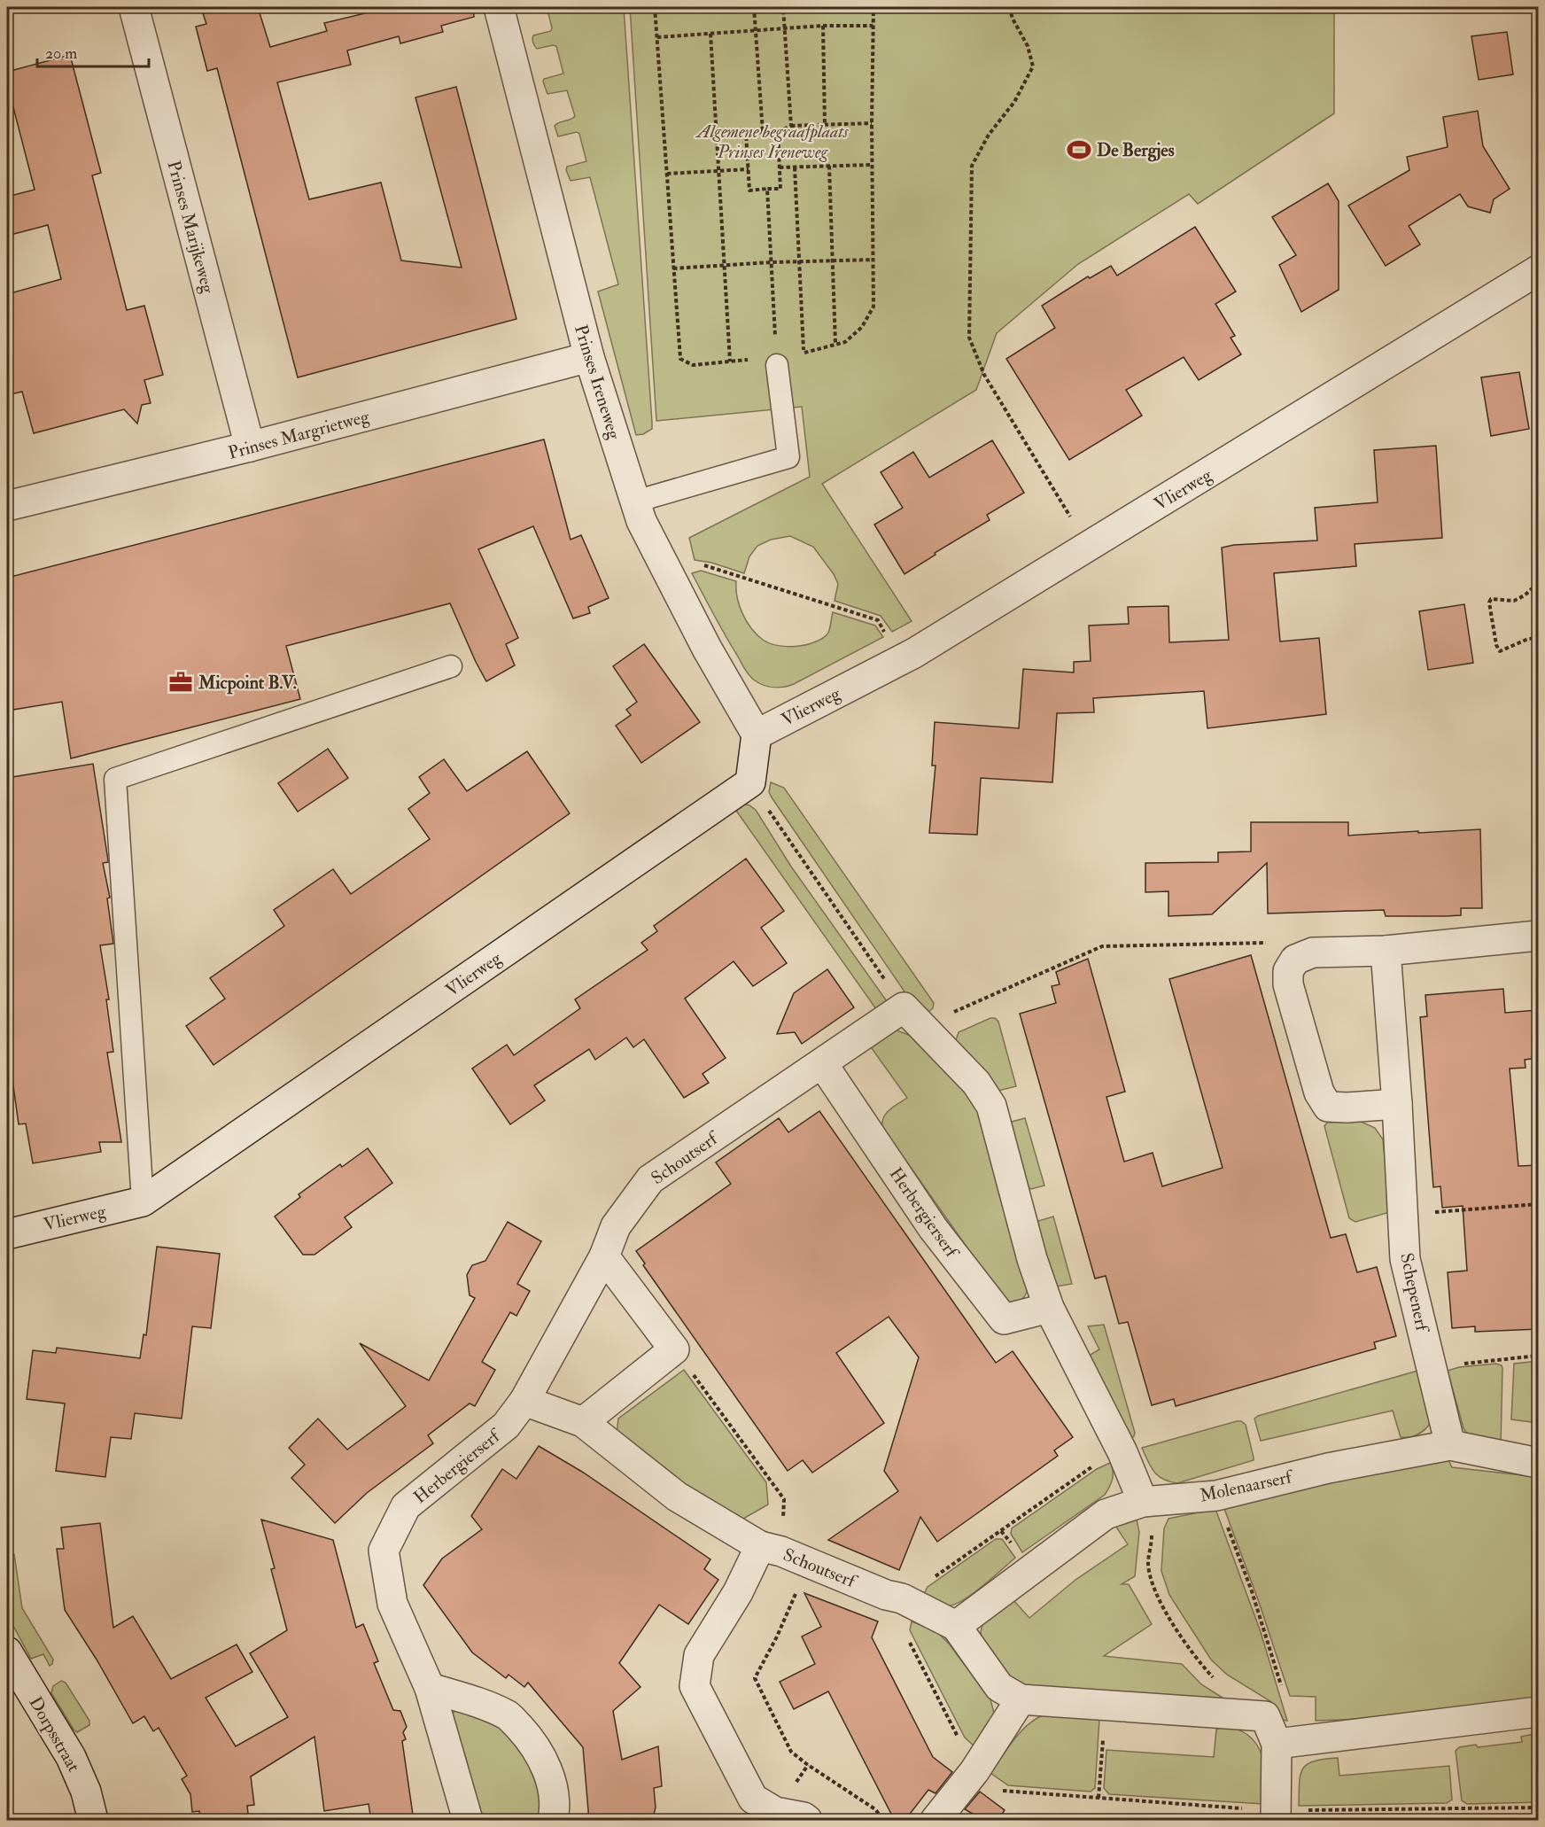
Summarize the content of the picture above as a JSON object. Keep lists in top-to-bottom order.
{
  "streets": {
    "street": [
      "Prinses Marijkeweg",
      "Prinses Ireneweg",
      "Prinses Margrietweg",
      "Vlierweg",
      "Schoutserf",
      "Herbergierserf",
      "Schepenerf",
      "Molenaarserf",
      "Dorpsstraat"
    ]
  },
  "crossings": [
    ["Prinses Marijkeweg", "Prinses Margrietweg"],
    ["Prinses Ireneweg", "Prinses Margrietweg"],
    ["Prinses Ireneweg", "Vlierweg"],
    ["Schoutserf", "Herbergierserf"],
    ["Schoutserf", "Molenaarserf"],
    ["Schepenerf", "Molenaarserf"]
  ],
  "parks": ["Algemene begraafplaats Prinses Ireneweg"],
  "places": {
    "sports": ["De Bergjes"],
    "office": ["Micpoint B.V."]
  },
  "scale_bar": "20 m"
}
